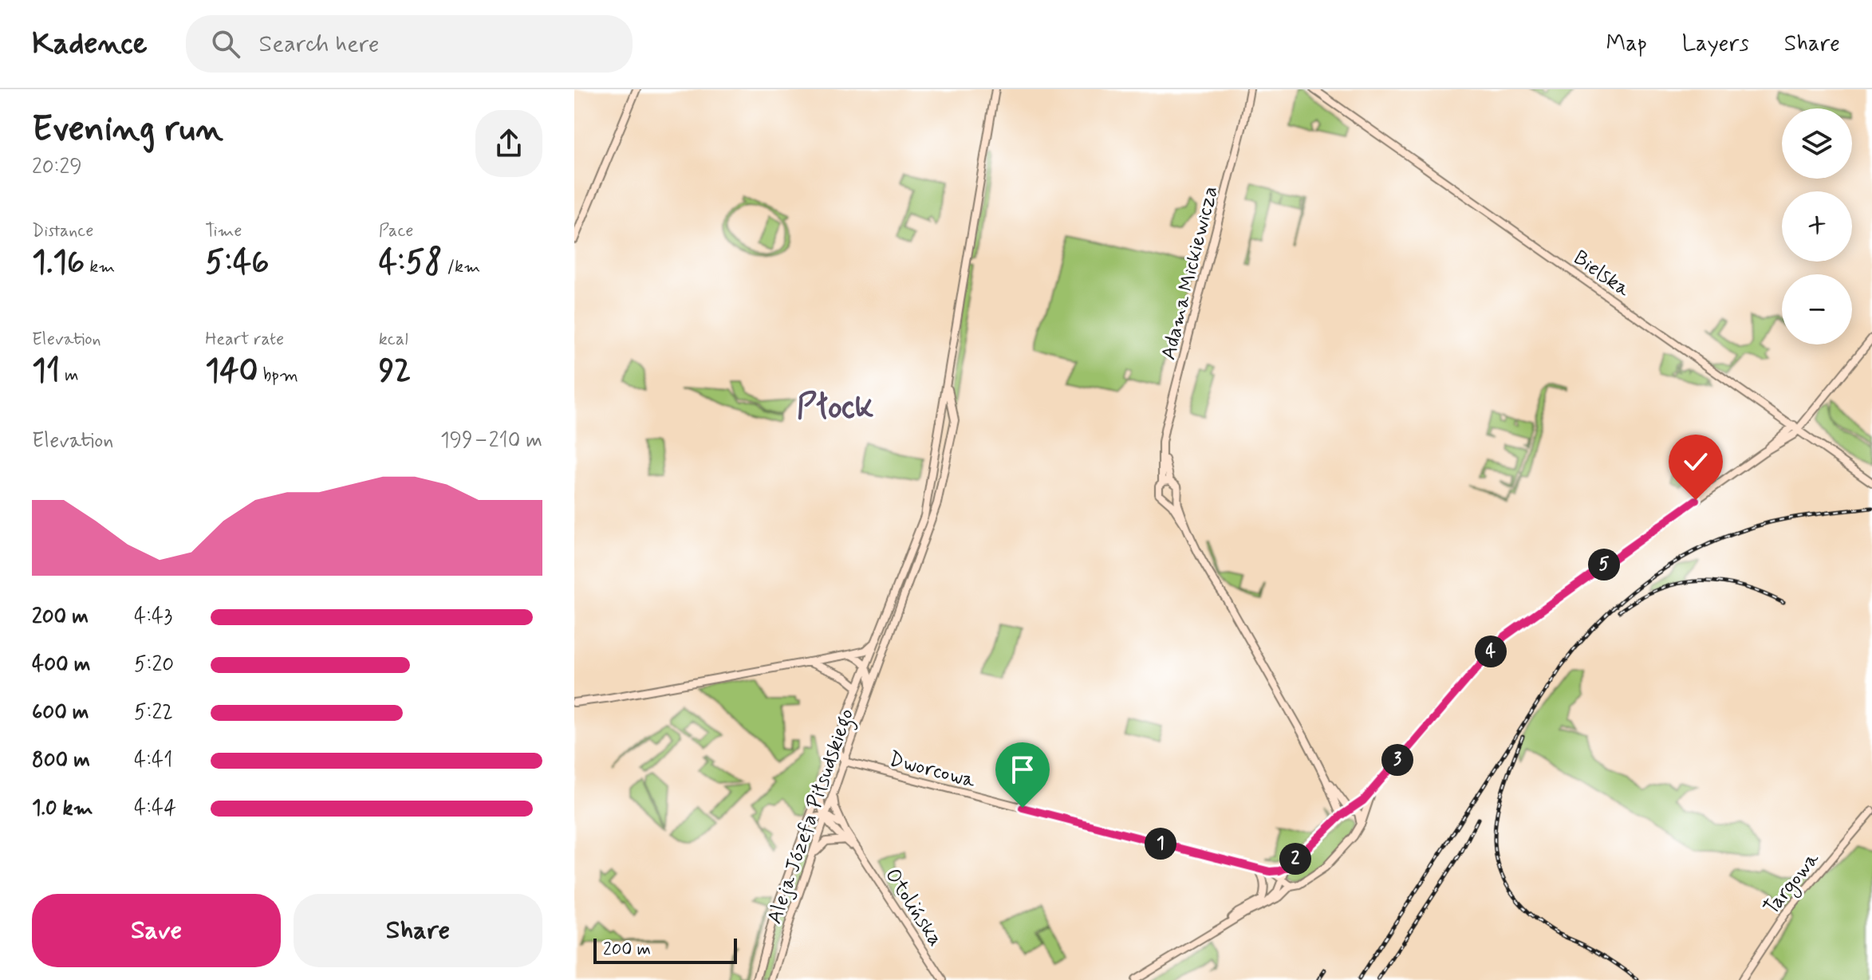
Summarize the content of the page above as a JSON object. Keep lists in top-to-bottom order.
{
  "streets": {
    "street": [
      "Adama Mickiewicza",
      "Bielska",
      "Dworcowa",
      "Aleja Józefa Piłsudskiego",
      "Targowa",
      "Otolińska"
    ]
  },
  "crossings": [
    ["Dworcowa", "Aleja Józefa Piłsudskiego"],
    ["Aleja Józefa Piłsudskiego", "Otolińska"]
  ],
  "districts": ["Płock"],
  "scale_bar": "200 m",
  "page": {
    "header": "Kadence",
    "search": "Search here",
    "nav": ["Map", "Layers", "Share"],
    "heading": ["Evening run", "20:29"],
    "map_buttons": ["+", "−"],
    "stats": [
      ["Distance", "1.16 km"],
      ["Time", "5:46"],
      ["Pace", "4:58 /km"],
      ["Elevation", "11 m"],
      ["Heart rate", "140 bpm"],
      ["kcal", "92"]
    ],
    "chart": ["Elevation", "199–210 m"],
    "pins": [
      "5",
      "4",
      "3",
      "1",
      "2"
    ],
    "list": [
      {
        "name": "200 m",
        "note": "4:43"
      },
      {
        "name": "400 m",
        "note": "5:20"
      },
      {
        "name": "600 m",
        "note": "5:22"
      },
      {
        "name": "800 m",
        "note": "4:41"
      },
      {
        "name": "1.0 km",
        "note": "4:44"
      }
    ],
    "buttons": ["Save", "Share"],
    "scale": "200 m"
  }
}
